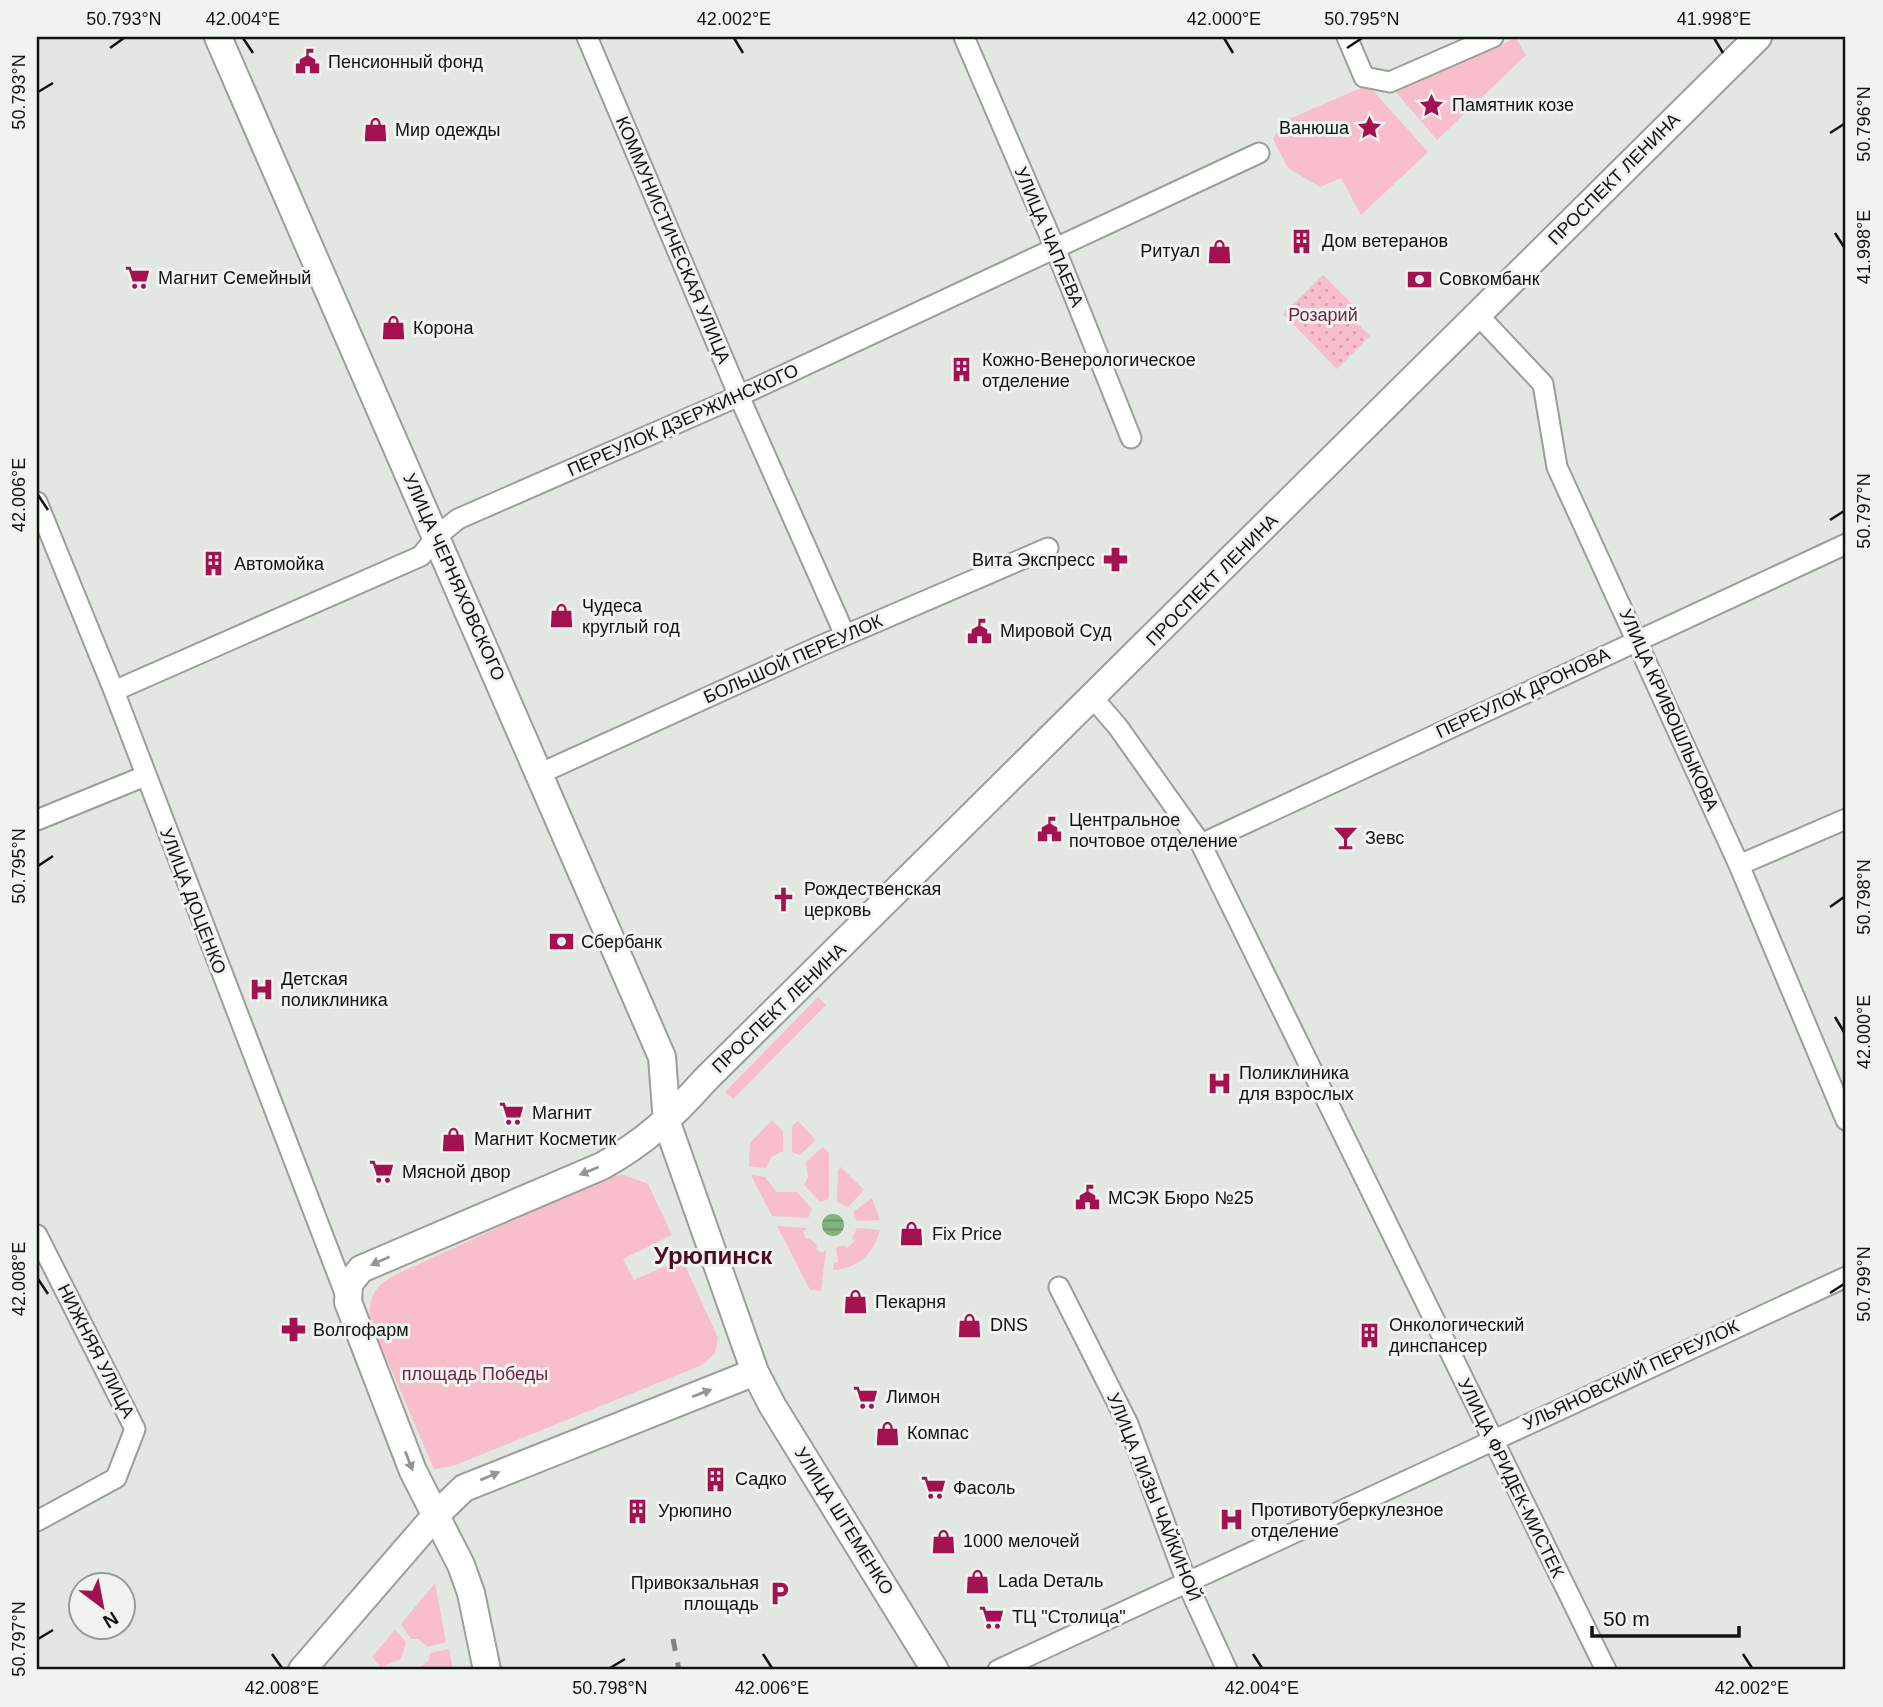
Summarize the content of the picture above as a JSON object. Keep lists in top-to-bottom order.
{
  "streets": {
    "main road": ["ПРОСПЕКТ ЛЕНИНА", "УЛИЦА ЧЕРНЯХОВСКОГО", "УЛИЦА ШТЕМЕНКО"],
    "street": [
      "УЛИЦА ЧАПАЕВА",
      "КОММУНИСТИЧЕСКАЯ УЛИЦА",
      "ПЕРЕУЛОК ДЗЕРЖИНСКОГО",
      "БОЛЬШОЙ ПЕРЕУЛОК",
      "ПЕРЕУЛОК ДРОНОВА",
      "УЛИЦА КРИВОШЛЫКОВА",
      "УЛИЦА ДОЦЕНКО",
      "НИЖНЯЯ УЛИЦА",
      "УЛЬЯНОВСКИЙ ПЕРЕУЛОК",
      "УЛИЦА ФРИДЕК-МИСТЕК",
      "УЛИЦА ЛИЗЫ ЧАЙКИНОЙ"
    ]
  },
  "crossings": [
    ["ПРОСПЕКТ ЛЕНИНА", "УЛИЦА ЧЕРНЯХОВСКОГО"],
    ["ПРОСПЕКТ ЛЕНИНА", "УЛИЦА КРИВОШЛЫКОВА"],
    ["ПРОСПЕКТ ЛЕНИНА", "УЛИЦА ФРИДЕК-МИСТЕК"],
    ["УЛИЦА ЧАПАЕВА", "ПЕРЕУЛОК ДЗЕРЖИНСКОГО"],
    ["КОММУНИСТИЧЕСКАЯ УЛИЦА", "ПЕРЕУЛОК ДЗЕРЖИНСКОГО"],
    ["КОММУНИСТИЧЕСКАЯ УЛИЦА", "БОЛЬШОЙ ПЕРЕУЛОК"],
    ["ПЕРЕУЛОК ДЗЕРЖИНСКОГО", "УЛИЦА ЧЕРНЯХОВСКОГО"],
    ["ПЕРЕУЛОК ДЗЕРЖИНСКОГО", "УЛИЦА ДОЦЕНКО"],
    ["УЛИЦА ЧЕРНЯХОВСКОГО", "БОЛЬШОЙ ПЕРЕУЛОК"],
    ["ПЕРЕУЛОК ДРОНОВА", "УЛИЦА КРИВОШЛЫКОВА"],
    ["ПЕРЕУЛОК ДРОНОВА", "УЛИЦА ФРИДЕК-МИСТЕК"],
    ["УЛЬЯНОВСКИЙ ПЕРЕУЛОК", "УЛИЦА ФРИДЕК-МИСТЕК"],
    ["УЛЬЯНОВСКИЙ ПЕРЕУЛОК", "УЛИЦА ЛИЗЫ ЧАЙКИНОЙ"]
  ],
  "districts": ["Урюпинск"],
  "parks": ["Розарий", "площадь Победы"],
  "places": {
    "public building": [
      "Пенсионный фонд",
      "Мировой Суд",
      "Центральное почтовое отделение",
      "МСЭК Бюро №25"
    ],
    "place": ["Памятник козе", "Ванюша"],
    "shop": [
      "Мир одежды",
      "Ритуал",
      "Корона",
      "Чудеса круглый год",
      "Магнит Косметик",
      "Fix Price",
      "Пекарня",
      "DNS",
      "Компас",
      "1000 мелочей",
      "Lada Dеталь"
    ],
    "building": [
      "Дом ветеранов",
      "Кожно-Венерологическое отделение",
      "Автомойка",
      "Онкологический динспансер",
      "Садко",
      "Урюпино"
    ],
    "supermarket": [
      "Магнит Семейный",
      "Магнит",
      "Мясной двор",
      "Лимон",
      "Фасоль",
      "ТЦ \"Столица\""
    ],
    "bank": ["Совкомбанк", "Сбербанк"],
    "pharmacy": ["Вита Экспресс", "Волгофарм"],
    "bar": ["Зевс"],
    "church": ["Рождественская церковь"],
    "hospital": ["Детская поликлиника", "Поликлиника для взрослых", "Противотуберкулезное отделение"],
    "parking": ["Привокзальная площадь"]
  },
  "scale_bar": "50 m",
  "north": "bottom right",
  "coordinates": [
    "50.793°N",
    "42.004°E",
    "42.002°E",
    "42.000°E",
    "50.795°N",
    "41.998°E",
    "50.796°N",
    "42.006°E",
    "50.797°N",
    "50.798°N",
    "42.008°E",
    "50.799°N"
  ]
}
